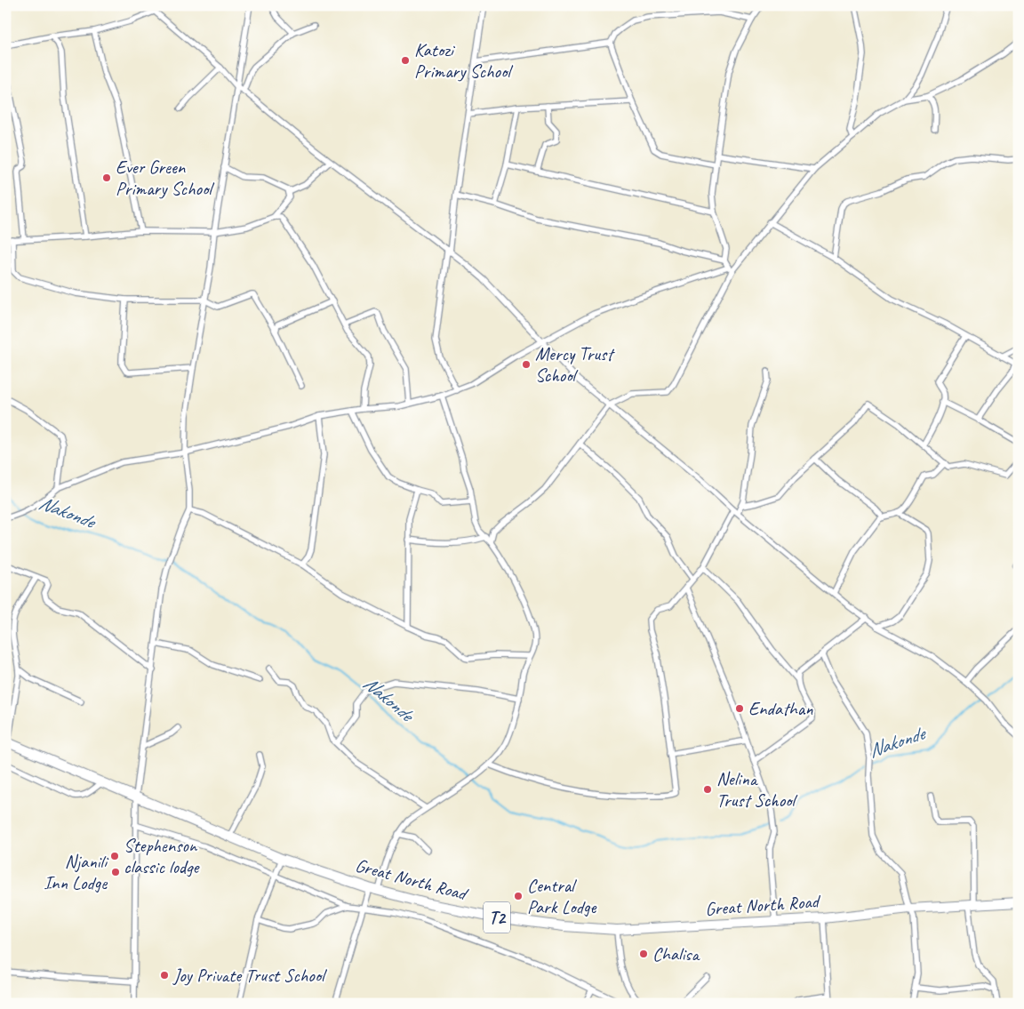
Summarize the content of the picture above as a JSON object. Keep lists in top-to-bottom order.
{
  "streets": {
    "highway": ["Great North Road", "T2"]
  },
  "water": ["Nakonde"],
  "places": [
    "Katozi Primary School",
    "Ever Green Primary School",
    "Mercy Trust School",
    "Endathan",
    "Nelina Trust School",
    "Stephenson classic lodge",
    "Njanili Inn Lodge",
    "Central Park Lodge",
    "Chalisa",
    "Joy Private Trust School"
  ]
}
